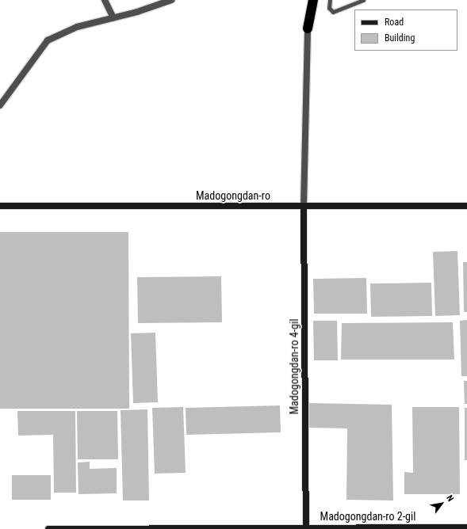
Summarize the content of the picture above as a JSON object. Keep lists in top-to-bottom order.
{
  "streets": {
    "street": ["Madogongdan-ro", "Madogongdan-ro 4-gil", "Madogongdan-ro 2-gil"]
  },
  "crossings": [
    ["Madogongdan-ro", "Madogongdan-ro 4-gil"],
    ["Madogongdan-ro 4-gil", "Madogongdan-ro 2-gil"]
  ],
  "legend": ["Road", "Building"],
  "north": "top right"
}
